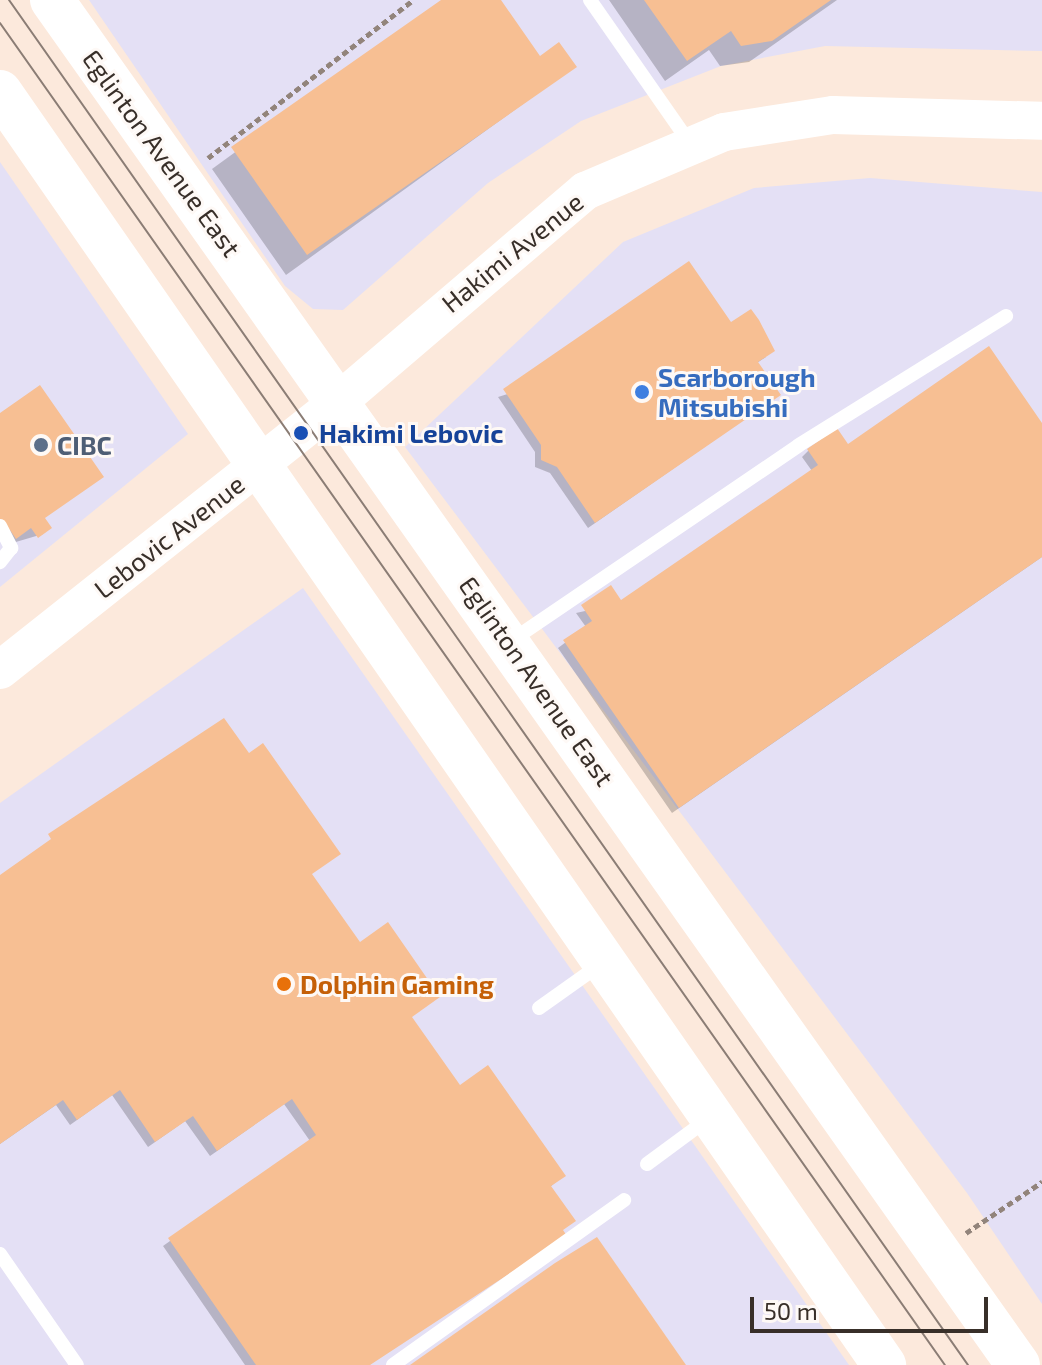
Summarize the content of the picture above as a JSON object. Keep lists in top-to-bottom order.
{
  "streets": {
    "main road": ["Eglinton Avenue East"],
    "street": ["Hakimi Avenue", "Lebovic Avenue"]
  },
  "crossings": [
    ["Eglinton Avenue East", "Hakimi Avenue"],
    ["Eglinton Avenue East", "Lebovic Avenue"],
    ["Hakimi Avenue", "Lebovic Avenue"]
  ],
  "places": [
    "Scarborough Mitsubishi",
    "Hakimi Lebovic",
    "CIBC",
    "Dolphin Gaming"
  ],
  "scale_bar": "50 m"
}
